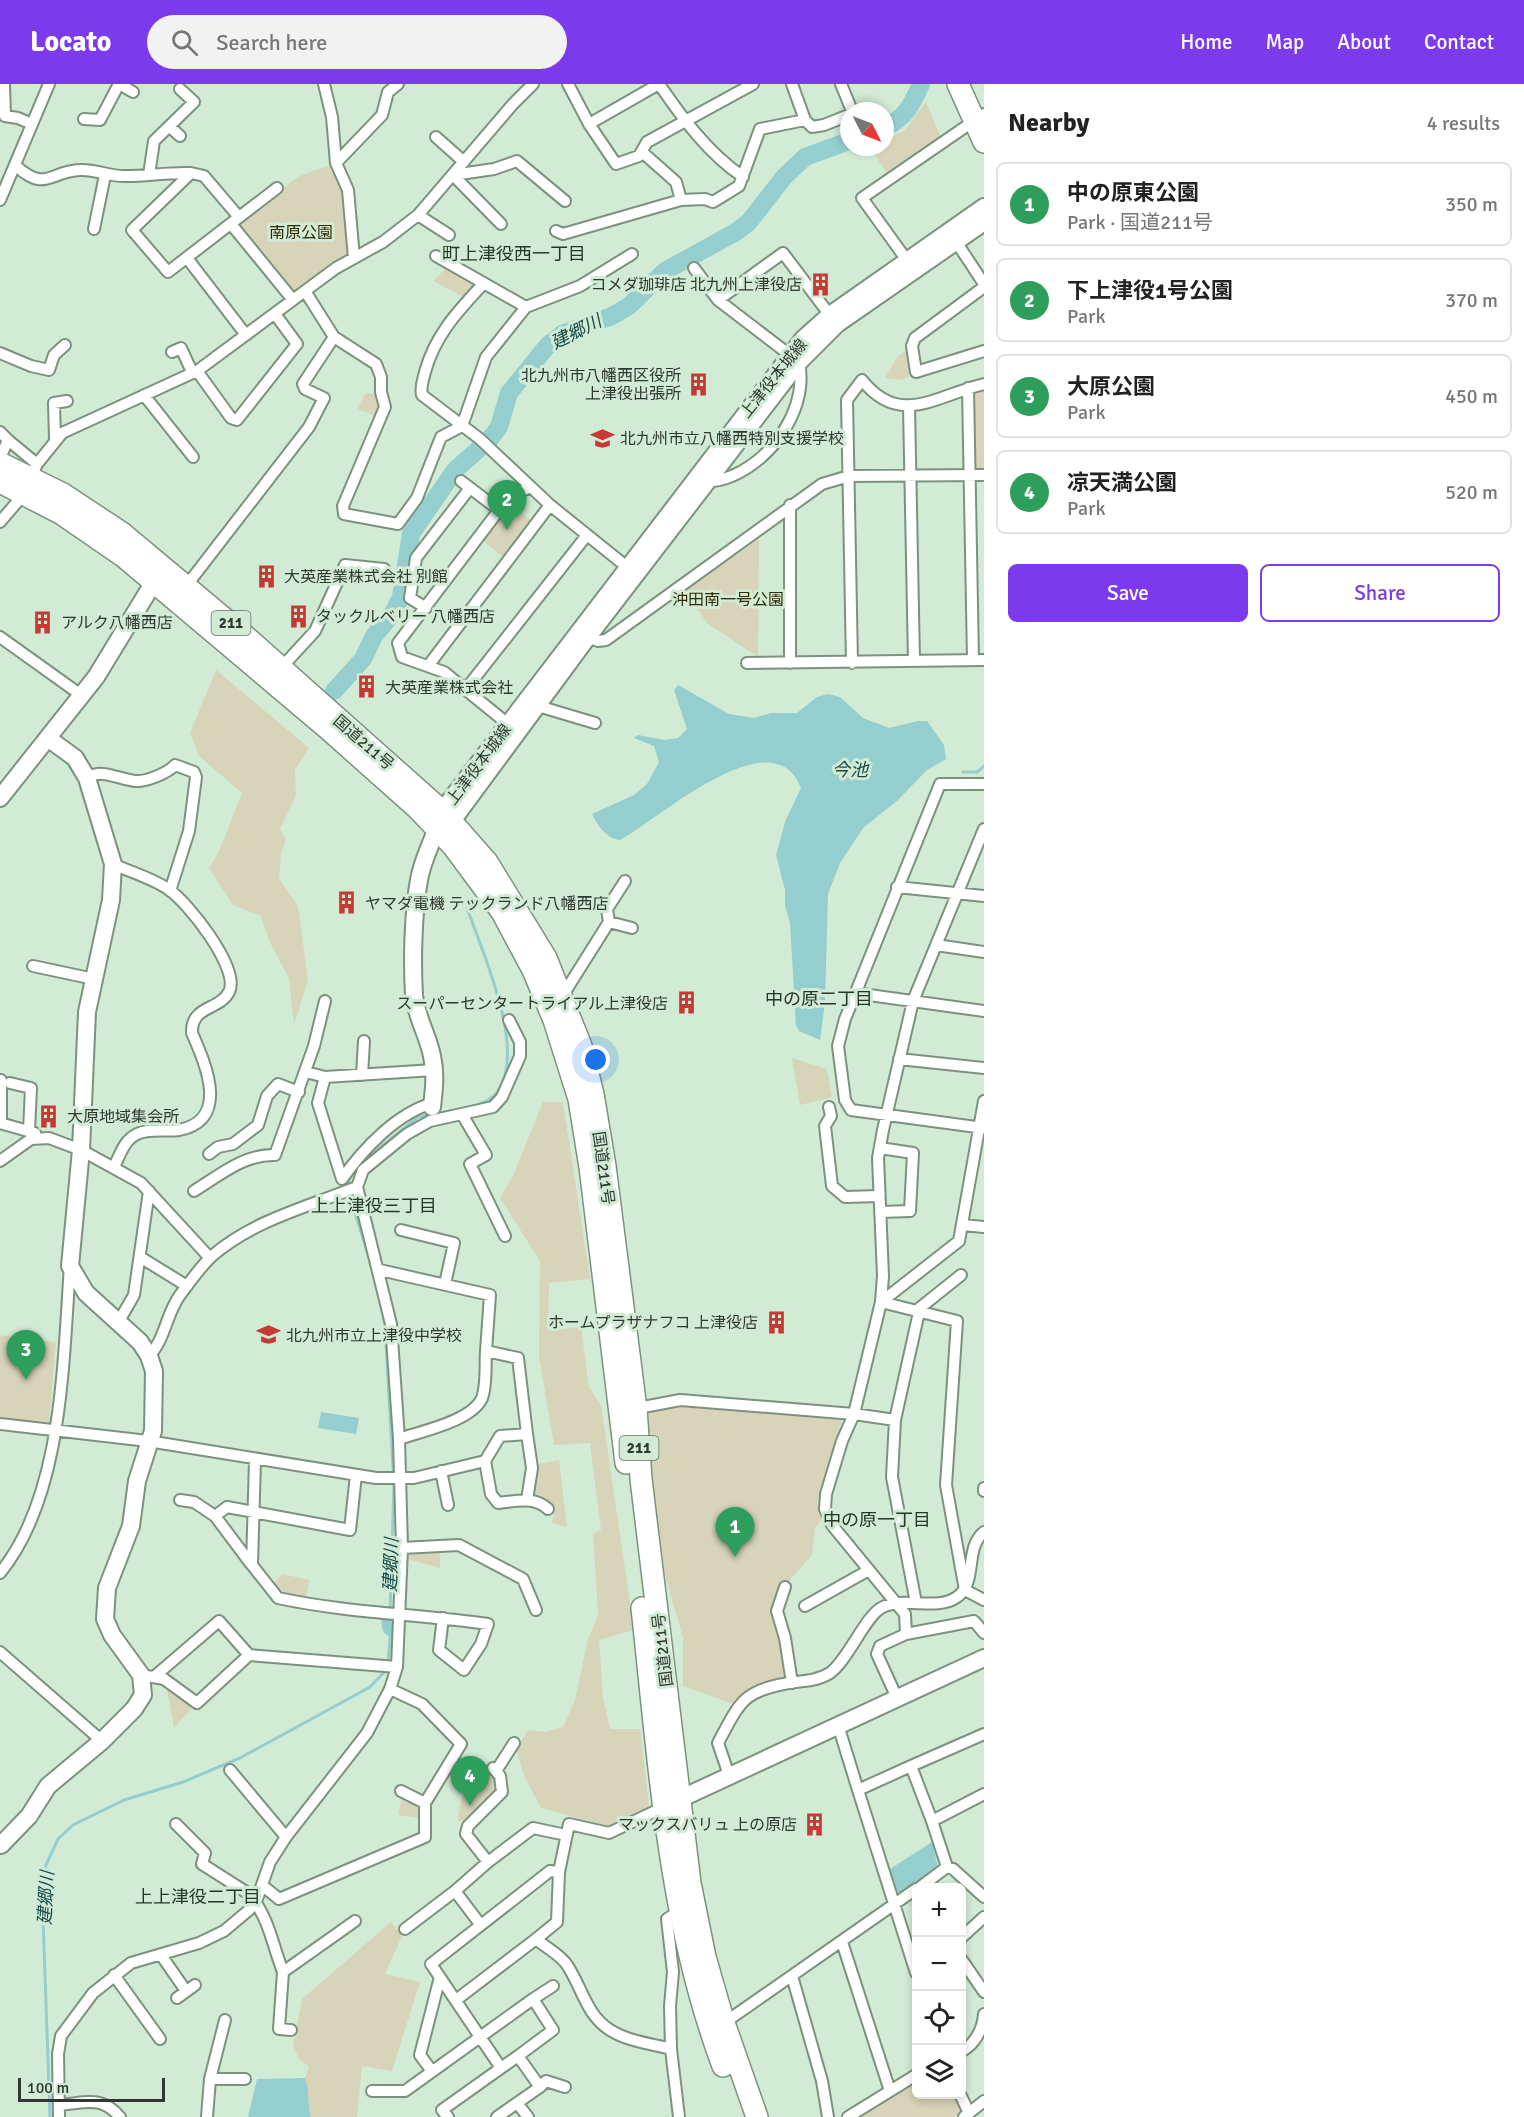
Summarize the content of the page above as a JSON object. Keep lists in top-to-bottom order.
{
  "streets": {
    "highway": ["211", "国道211号"],
    "street": ["上津役本城線"]
  },
  "crossings": [
    ["上津役本城線", "国道211号"]
  ],
  "districts": [
    "町上津役西一丁目",
    "中の原二丁目",
    "上上津役三丁目",
    "中の原一丁目",
    "上上津役二丁目"
  ],
  "water": ["建郷川", "今池"],
  "parks": ["南原公園", "沖田南一号公園"],
  "places": {
    "building": [
      "コメダ珈琲店 北九州上津役店",
      "北九州市八幡西区役所 上津役出張所",
      "大英産業株式会社 別館",
      "タックルベリー 八幡西店",
      "アルク八幡西店",
      "大英産業株式会社",
      "ヤマダ電機 テックランド八幡西店",
      "スーパーセンタートライアル上津役店",
      "大原地域集会所",
      "ホームプラザナフコ 上津役店",
      "マックスバリュ 上の原店"
    ],
    "school or university": ["北九州市立八幡西特別支援学校", "北九州市立上津役中学校"]
  },
  "scale_bar": "100 m",
  "north": "bottom right",
  "page": {
    "header": "Locato",
    "search": "Search here",
    "nav": [
      "Home",
      "Map",
      "About",
      "Contact"
    ],
    "heading": ["Nearby", "4 results"],
    "list": [
      {
        "mark": "1",
        "name": "中の原東公園",
        "note": "Park · 国道211号",
        "value": "350 m"
      },
      {
        "mark": "2",
        "name": "下上津役1号公園",
        "note": "Park",
        "value": "370 m"
      },
      {
        "mark": "3",
        "name": "大原公園",
        "note": "Park",
        "value": "450 m"
      },
      {
        "mark": "4",
        "name": "凉天満公園",
        "note": "Park",
        "value": "520 m"
      }
    ],
    "pins": [
      "2",
      "3",
      "1",
      "4"
    ],
    "buttons": ["Save", "Share"],
    "map_buttons": ["+", "−"],
    "scale": "100 m"
  }
}
